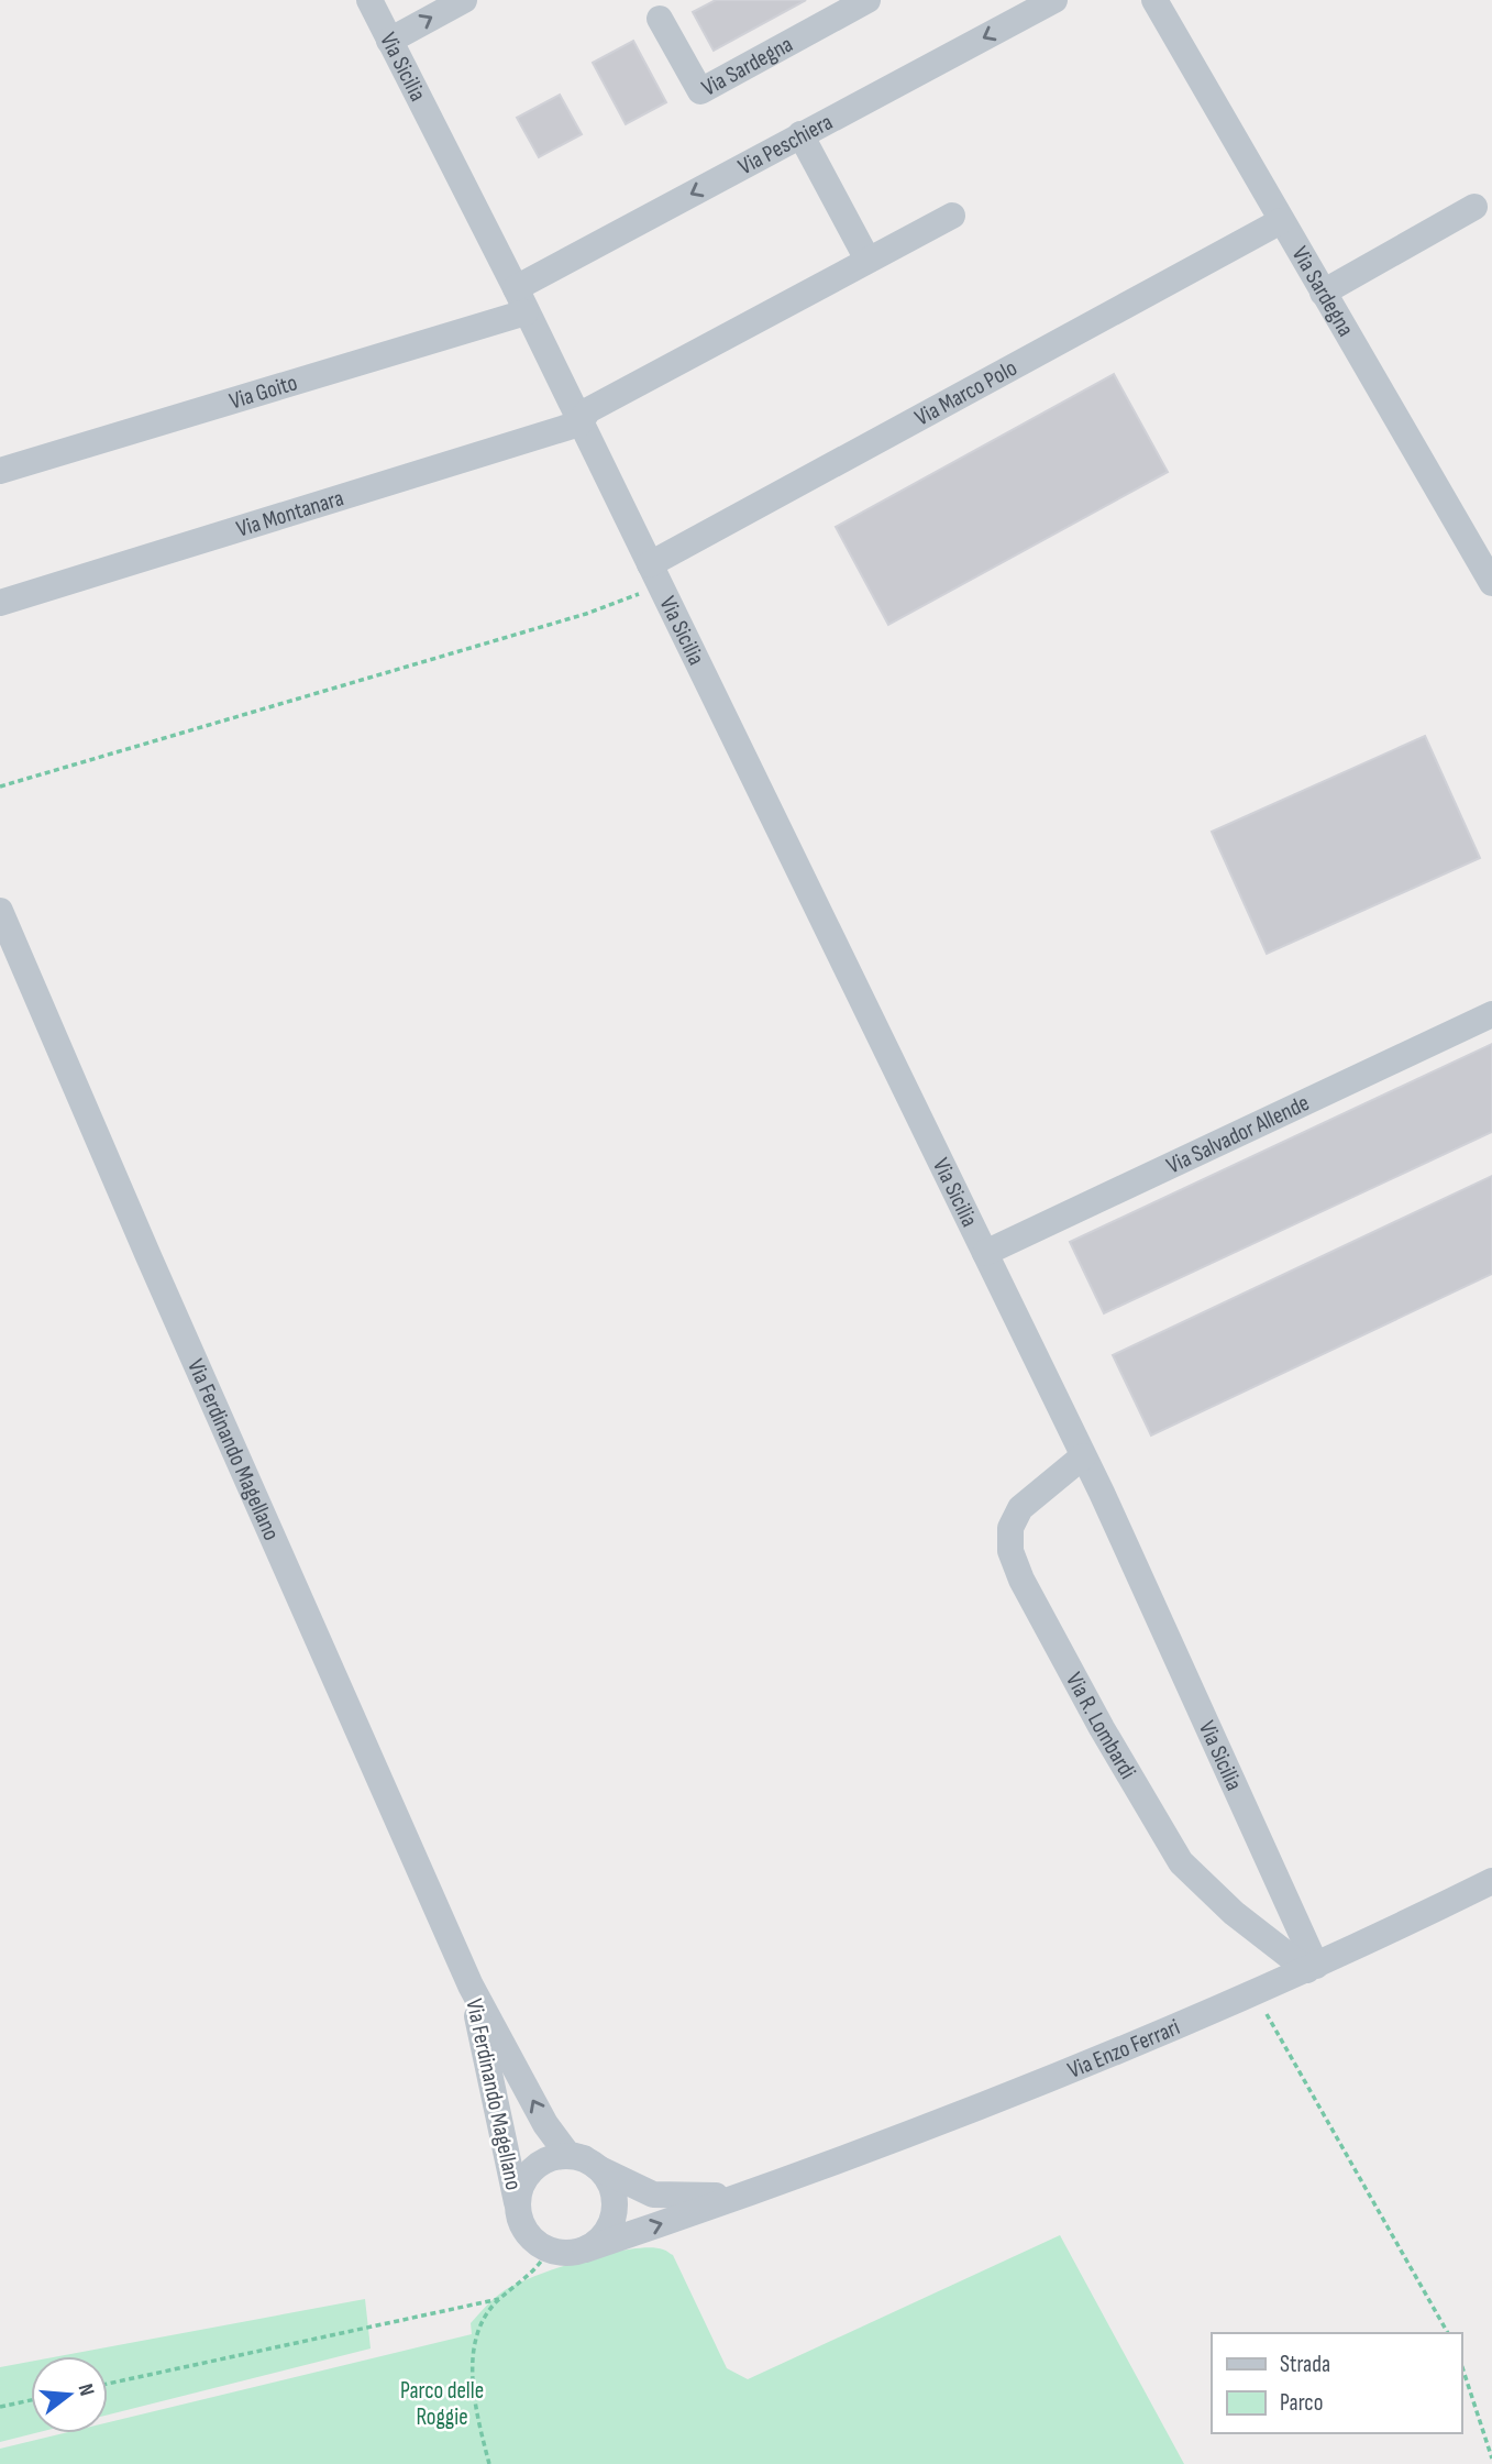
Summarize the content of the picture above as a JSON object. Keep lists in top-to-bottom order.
{
  "streets": {
    "street": [
      "Via Sardegna",
      "Via Sicilia",
      "Via Peschiera",
      "Via Goito",
      "Via Marco Polo",
      "Via Montanara",
      "Via Salvador Allende",
      "Via Ferdinando Magellano",
      "Via R. Lombardi",
      "Via Enzo Ferrari"
    ]
  },
  "crossings": [
    ["Via Sardegna", "Via Marco Polo"],
    ["Via Sicilia", "Via Peschiera"],
    ["Via Sicilia", "Via Goito"],
    ["Via Sicilia", "Via Marco Polo"],
    ["Via Sicilia", "Via Montanara"],
    ["Via Sicilia", "Via Salvador Allende"],
    ["Via Sicilia", "Via R. Lombardi"],
    ["Via Sicilia", "Via Enzo Ferrari"],
    ["Via Peschiera", "Via Goito"],
    ["Via Ferdinando Magellano", "Via Enzo Ferrari"],
    ["Via R. Lombardi", "Via Enzo Ferrari"]
  ],
  "parks": ["Parco delle Roggie"],
  "legend": ["Strada", "Parco"],
  "north": "right"
}
